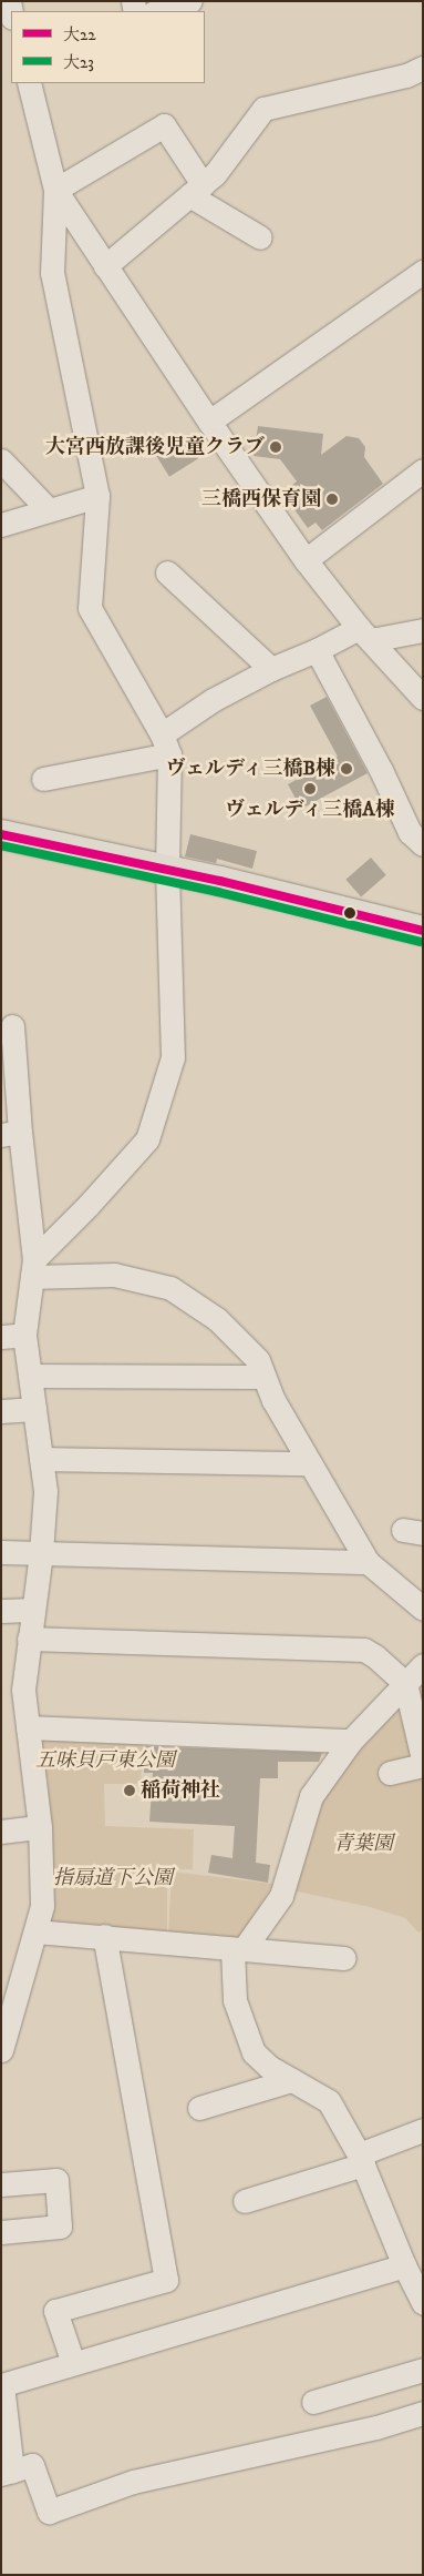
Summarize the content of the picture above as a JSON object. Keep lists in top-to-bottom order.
{
  "parks": ["五味貝戸東公園", "青葉園", "指扇道下公園"],
  "places": [
    "大宮西放課後児童クラブ",
    "三橋西保育園",
    "ヴェルディ三橋B棟",
    "ヴェルディ三橋A棟",
    "稲荷神社"
  ],
  "lines": ["transit line 大22", "transit line 大23"],
  "legend": ["大22", "大23"]
}
